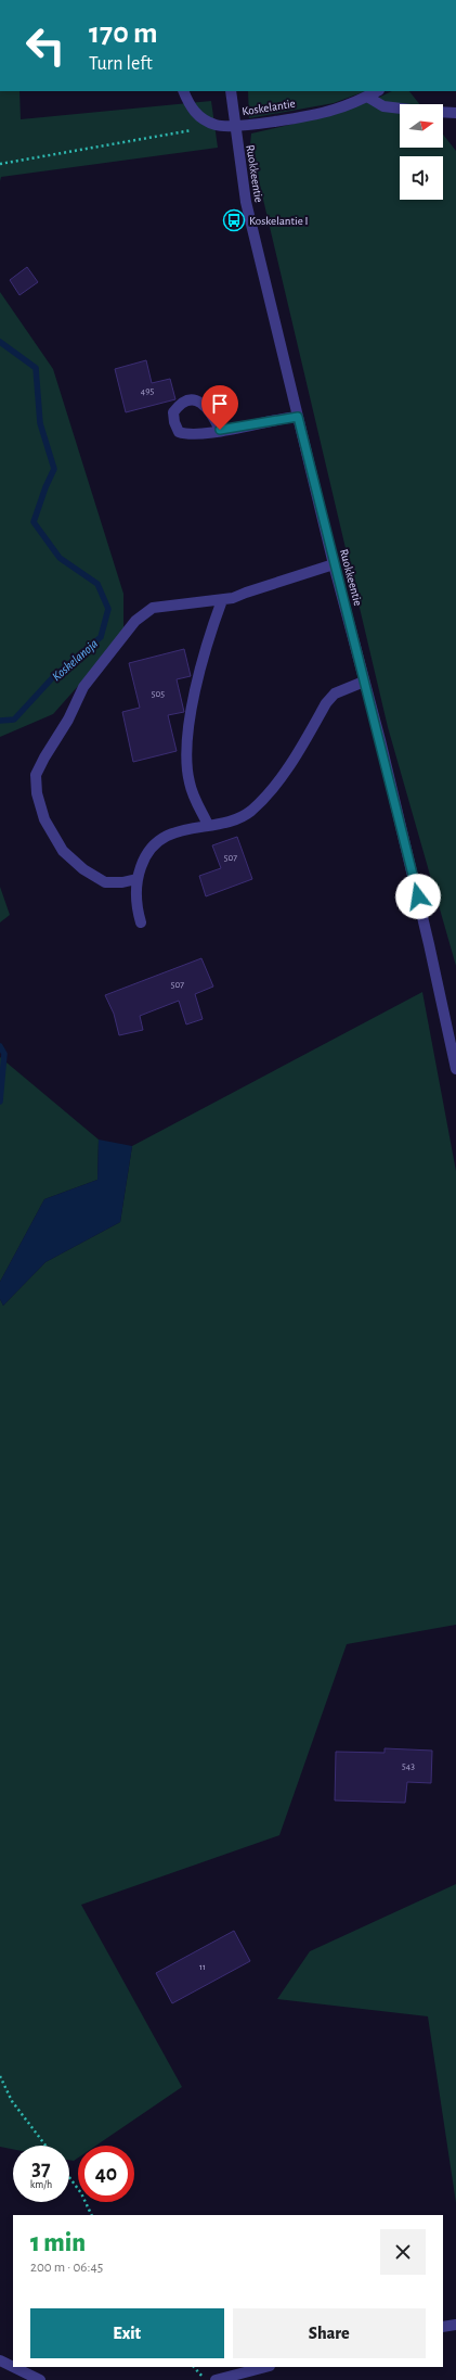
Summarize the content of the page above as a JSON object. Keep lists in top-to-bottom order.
{
  "streets": {
    "street": ["Koskelantie", "Ruokkeentie"]
  },
  "crossings": [
    ["Koskelantie", "Ruokkeentie"]
  ],
  "water": ["Koskelanoja"],
  "places": {
    "bus stop": ["Koskelantie I"]
  },
  "house_numbers": [
    "495",
    "505",
    "507",
    "507",
    "543",
    "11"
  ],
  "north": "right",
  "page": {
    "turn": ["170 m", "Turn left"],
    "speed": "37 km/h",
    "limit": "40",
    "heading": ["1 min", "200 m · 06:45"],
    "buttons": ["Exit", "Share"]
  }
}
